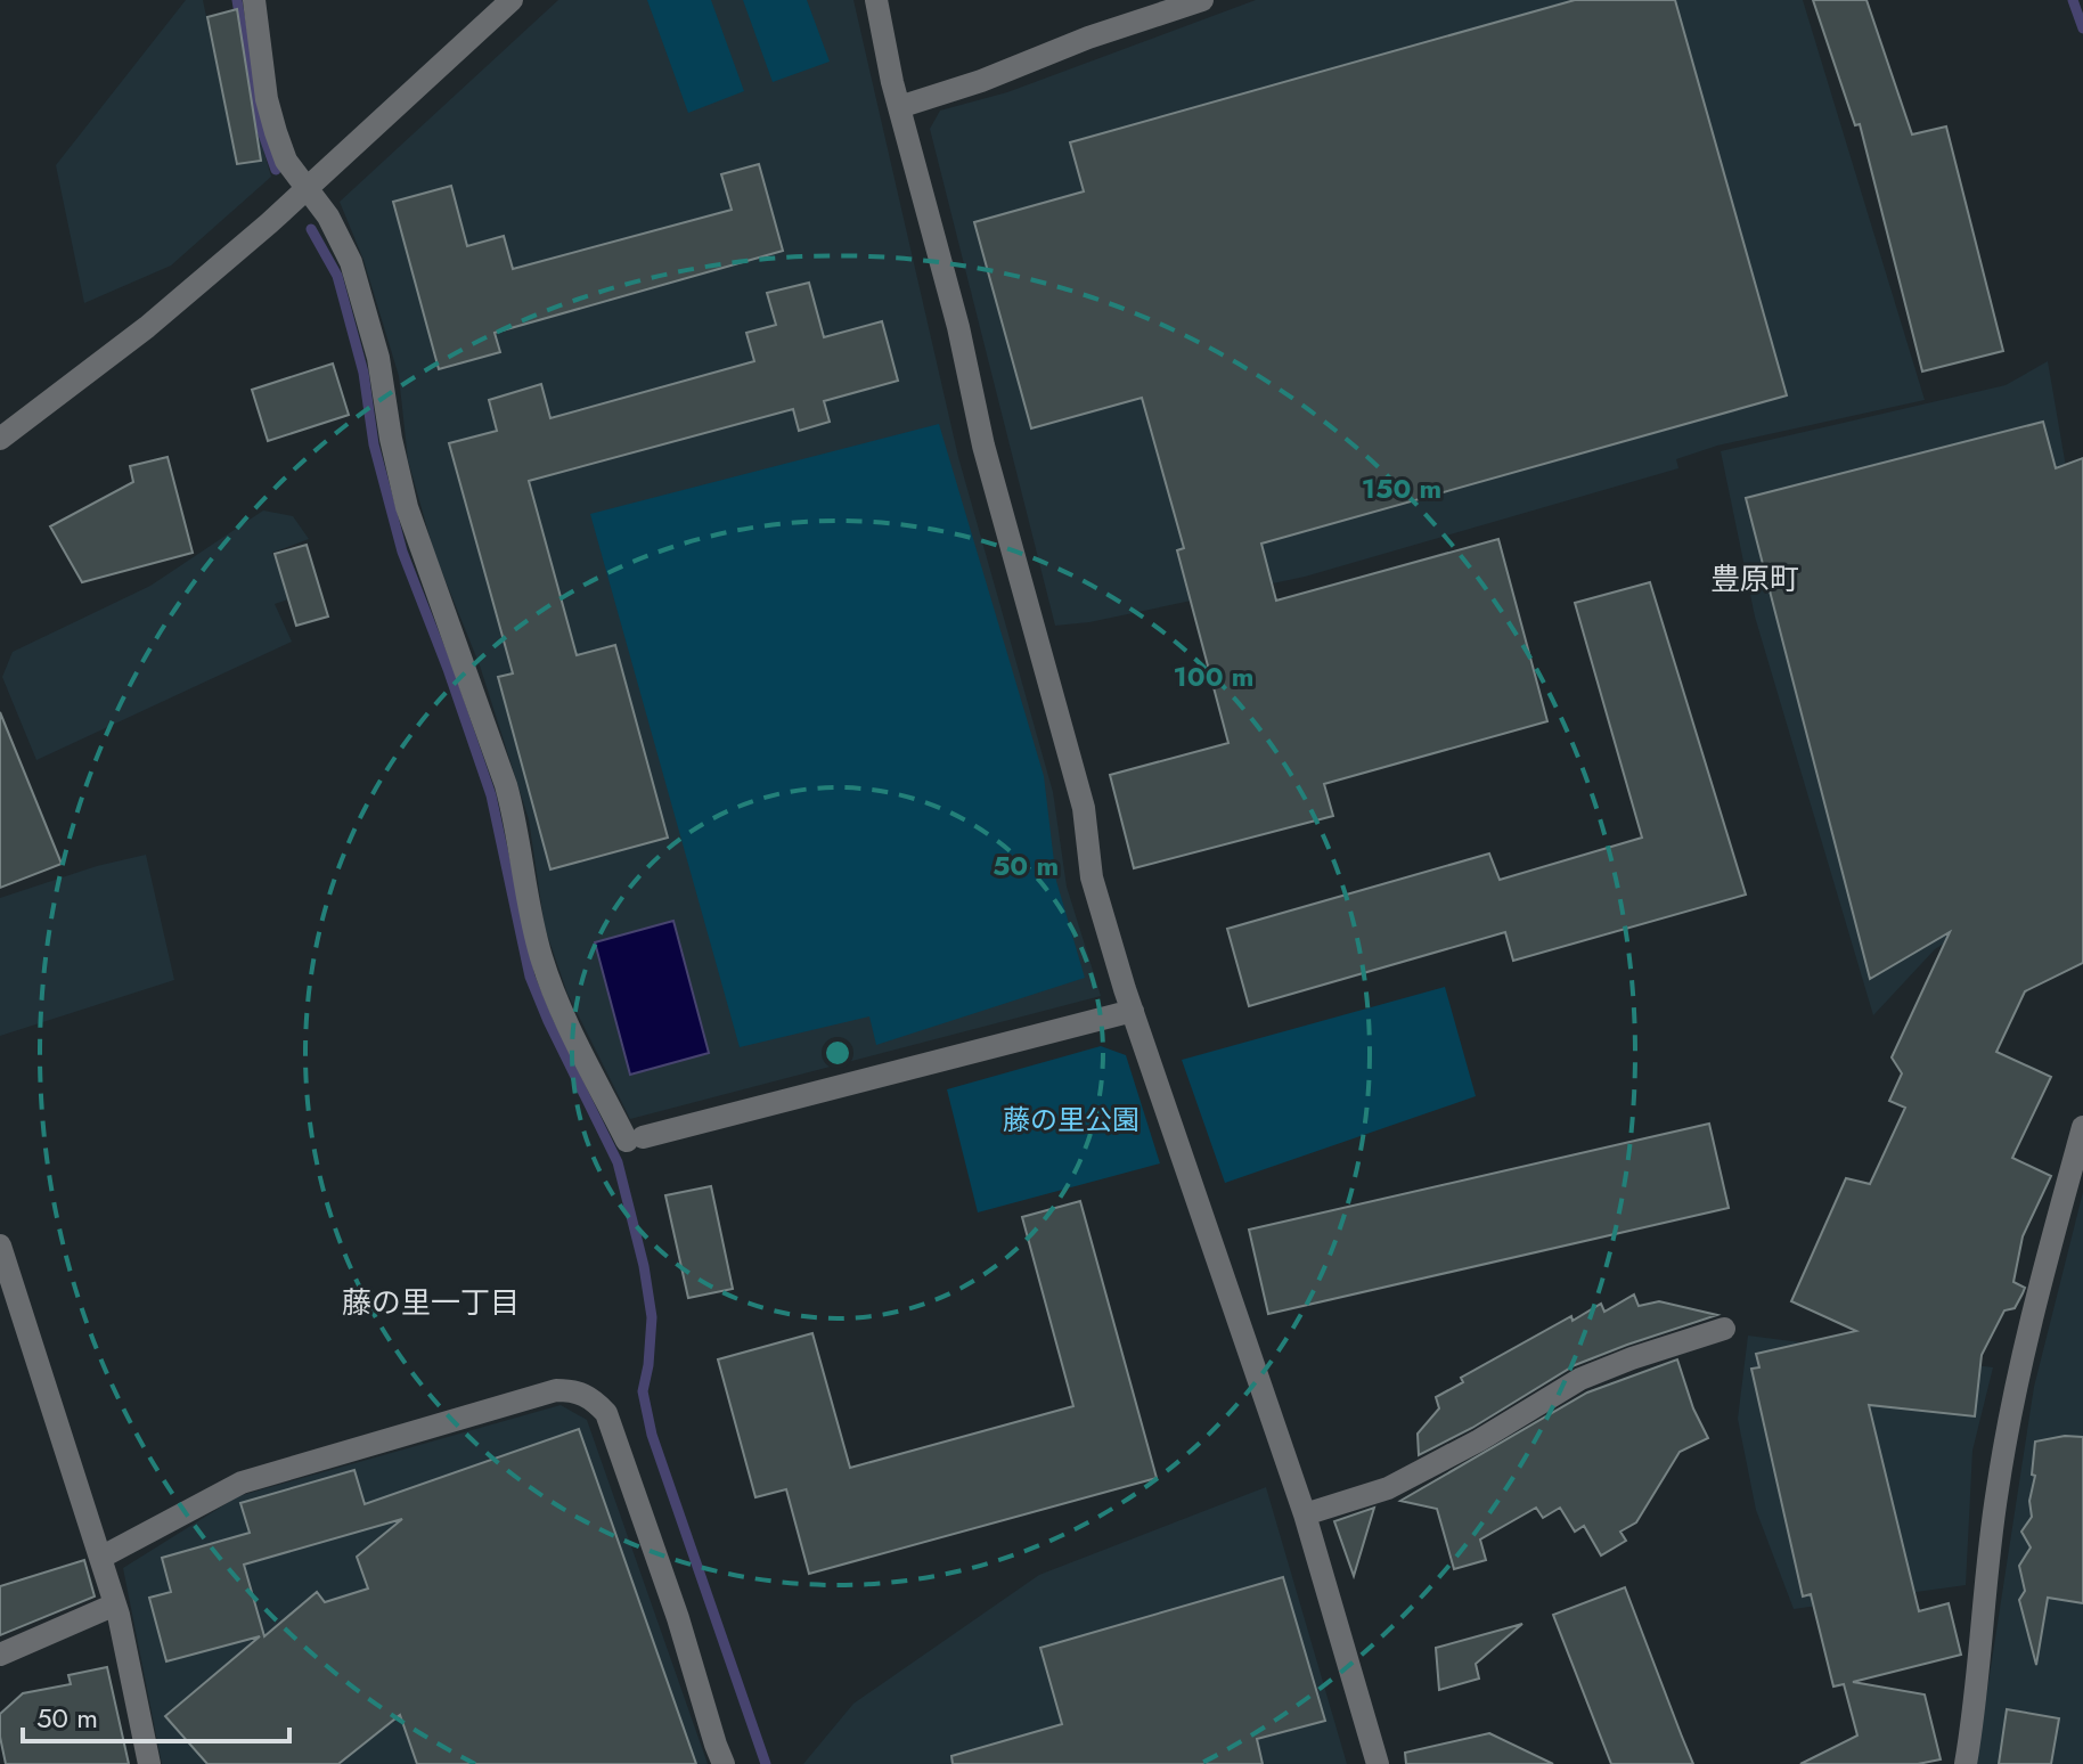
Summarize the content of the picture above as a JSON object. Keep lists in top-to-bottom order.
{
  "districts": ["豊原町", "藤の里一丁目"],
  "parks": ["藤の里公園"],
  "scale_bar": "50 m",
  "rings": ["150 m", "100 m", "50 m"]
}
